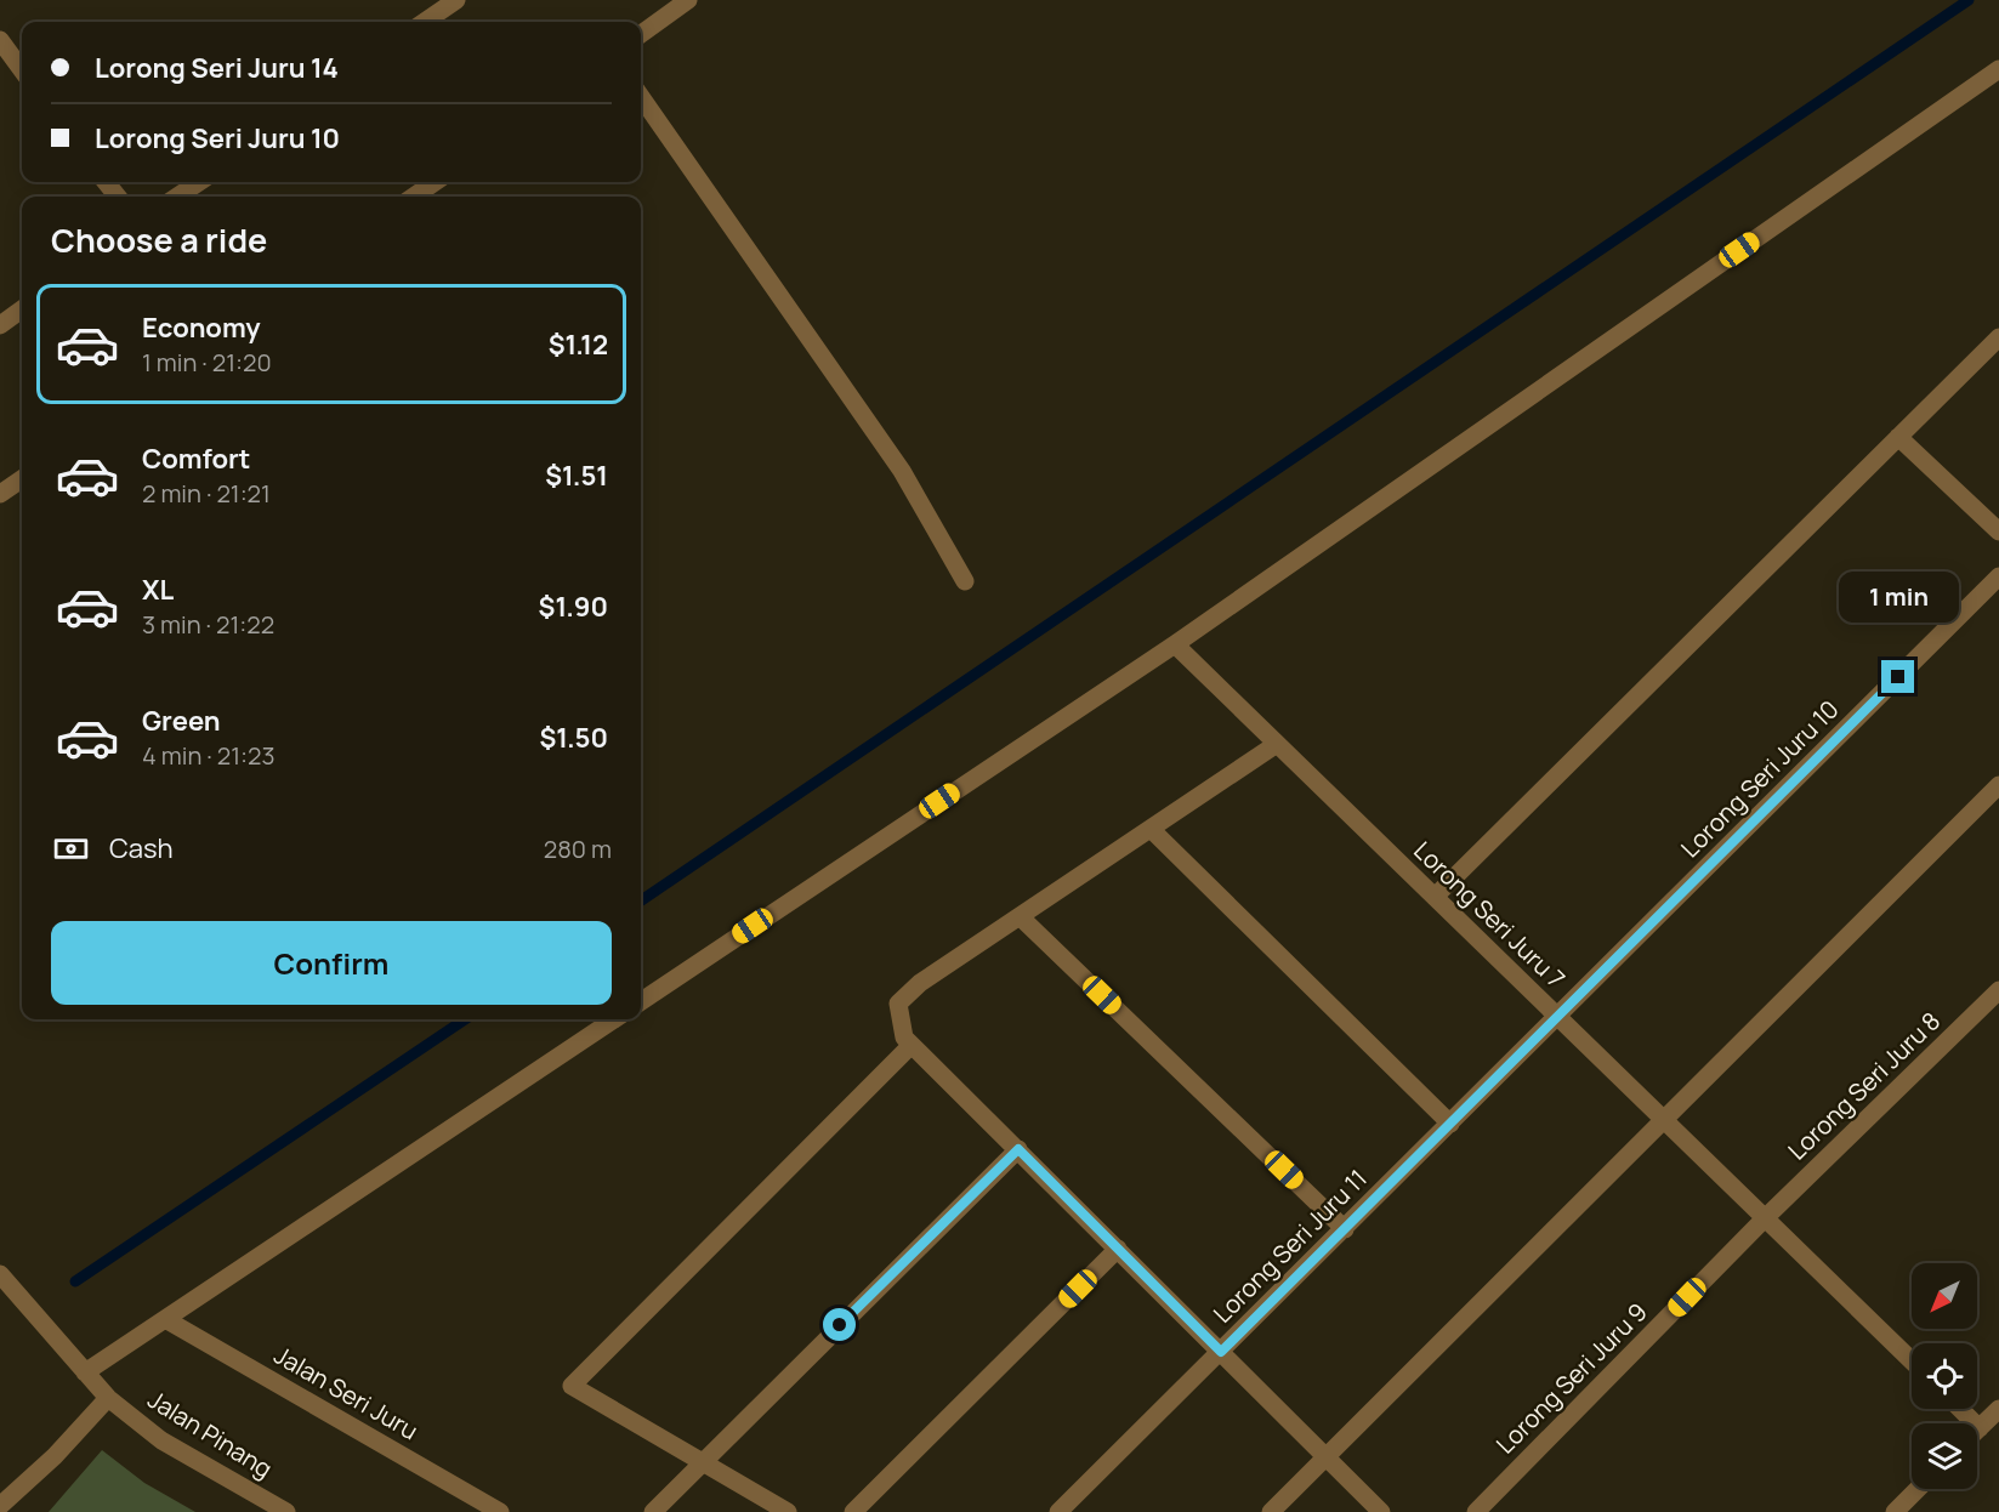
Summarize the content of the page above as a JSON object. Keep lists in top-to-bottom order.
{
  "streets": {
    "street": [
      "Lorong Seri Juru 10",
      "Lorong Seri Juru 7",
      "Lorong Seri Juru 8",
      "Lorong Seri Juru 11",
      "Lorong Seri Juru 9",
      "Jalan Seri Juru",
      "Jalan Pinang"
    ]
  },
  "crossings": [
    ["Lorong Seri Juru 10", "Lorong Seri Juru 7"],
    ["Lorong Seri Juru 10", "Lorong Seri Juru 11"],
    ["Lorong Seri Juru 7", "Lorong Seri Juru 8"],
    ["Lorong Seri Juru 7", "Lorong Seri Juru 11"],
    ["Lorong Seri Juru 7", "Lorong Seri Juru 9"],
    ["Lorong Seri Juru 8", "Lorong Seri Juru 9"]
  ],
  "north": "bottom left",
  "page": {
    "banner": ["Lorong Seri Juru 14", "Lorong Seri Juru 10"],
    "heading": "Choose a ride",
    "list": [
      {
        "name": "Economy",
        "note": "1 min · 21:20",
        "value": "$1.12"
      },
      {
        "name": "Comfort",
        "note": "2 min · 21:21",
        "value": "$1.51"
      },
      {
        "name": "XL",
        "note": "3 min · 21:22",
        "value": "$1.90"
      },
      {
        "name": "Green",
        "note": "4 min · 21:23",
        "value": "$1.50"
      }
    ],
    "bubble": "1 min",
    "pay": ["Cash", "280 m"],
    "buttons": "Confirm"
  }
}
